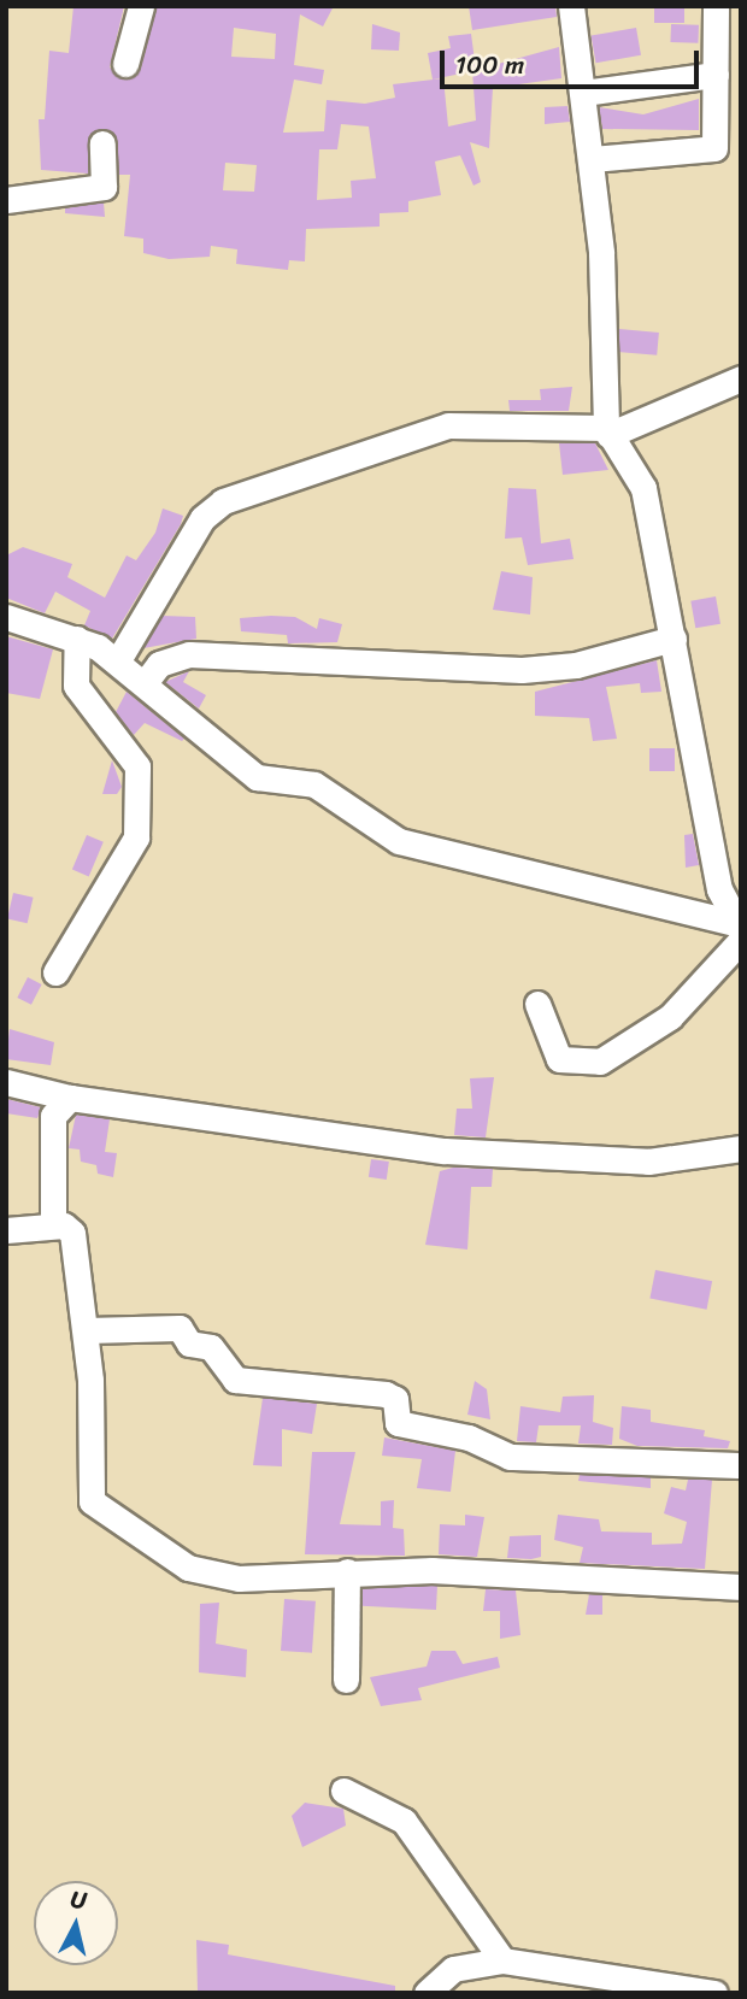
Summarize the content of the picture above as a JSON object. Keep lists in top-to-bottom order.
{
  "scale_bar": "100 m",
  "north": "top"
}
